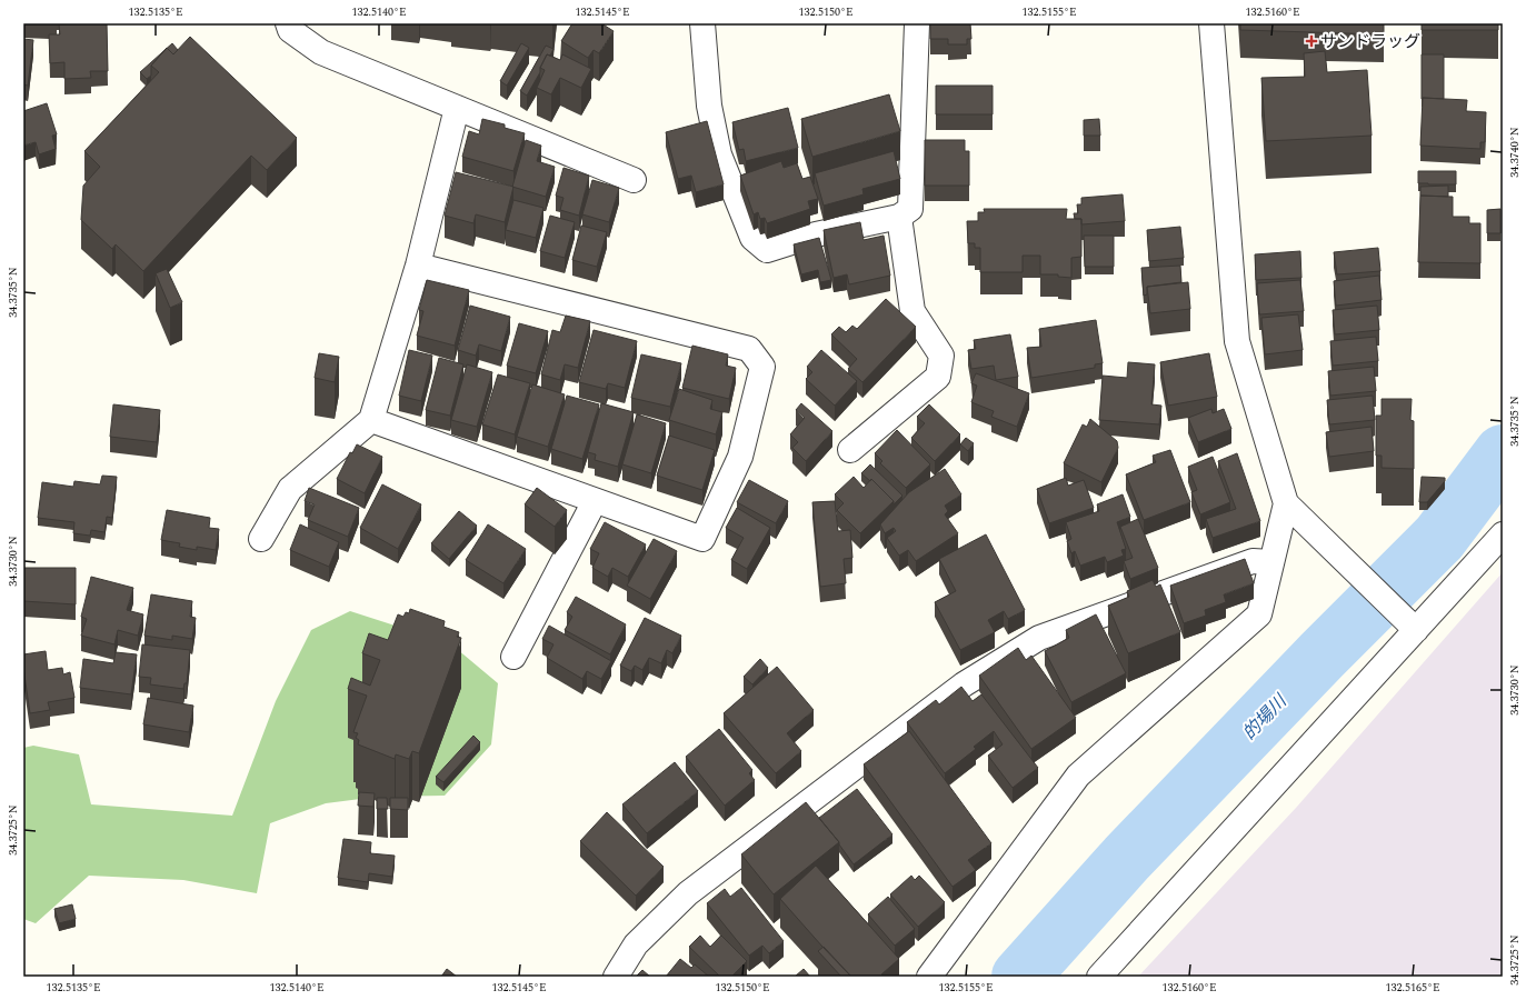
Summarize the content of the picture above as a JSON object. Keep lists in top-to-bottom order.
{
  "water": ["的場川"],
  "places": {
    "health": ["サンドラッグ"]
  },
  "coordinates": [
    "132.5135°E",
    "132.5140°E",
    "132.5145°E",
    "132.5150°E",
    "132.5155°E",
    "132.5160°E",
    "34.3740°N",
    "34.3735°N",
    "34.3730°N",
    "34.3725°N",
    "132.5165°E"
  ]
}
